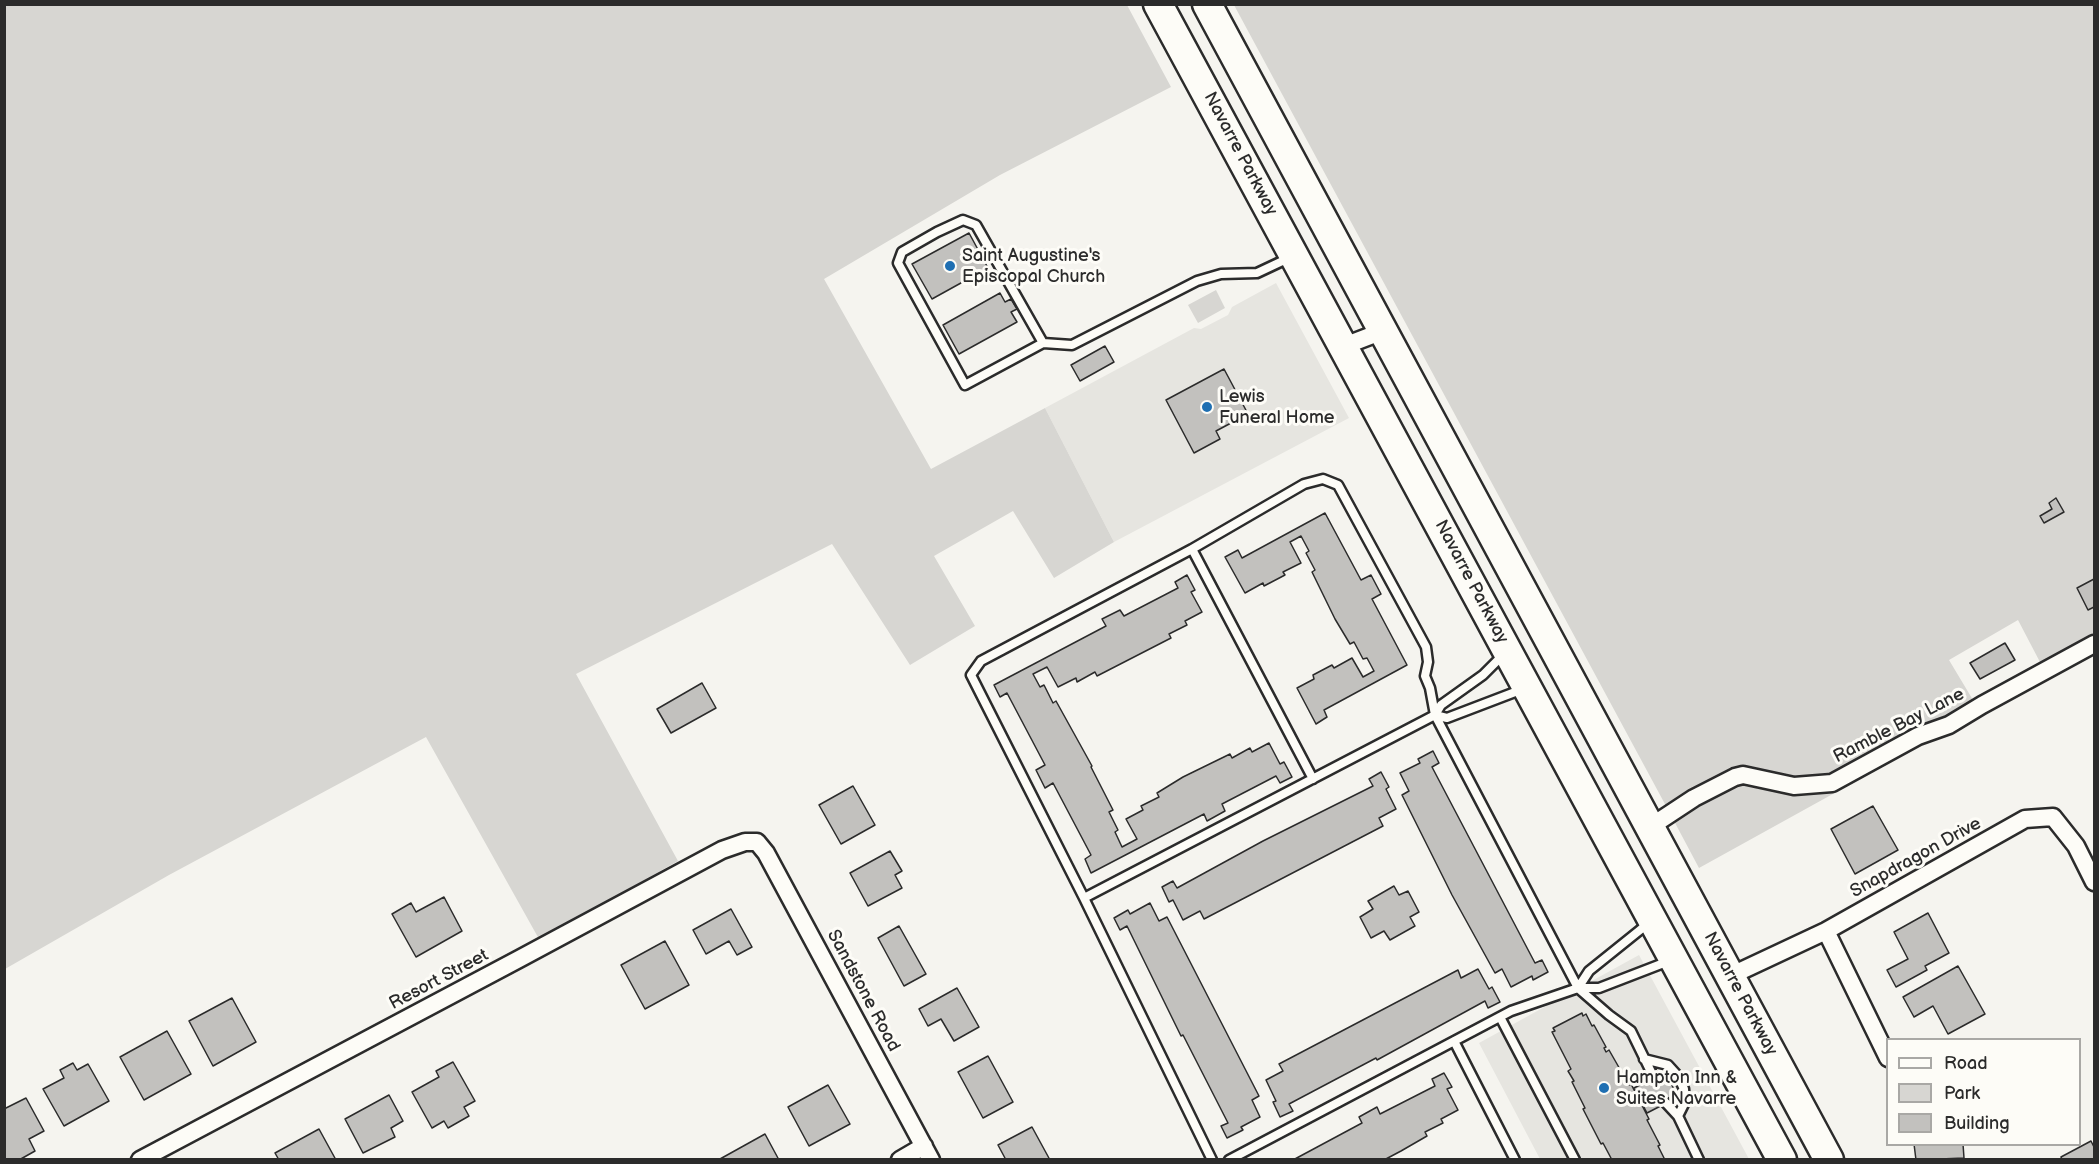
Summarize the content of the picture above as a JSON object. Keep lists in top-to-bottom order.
{
  "streets": {
    "highway": ["Navarre Parkway"],
    "street": [
      "Ramble Bay Lane",
      "Snapdragon Drive",
      "Resort Street",
      "Sandstone Road"
    ]
  },
  "crossings": [
    ["Navarre Parkway", "Ramble Bay Lane"],
    ["Navarre Parkway", "Snapdragon Drive"],
    ["Resort Street", "Sandstone Road"]
  ],
  "places": ["Saint Augustine's Episcopal Church", "Lewis Funeral Home", "Hampton Inn & Suites Navarre"],
  "legend": ["Road", "Park", "Building"]
}
